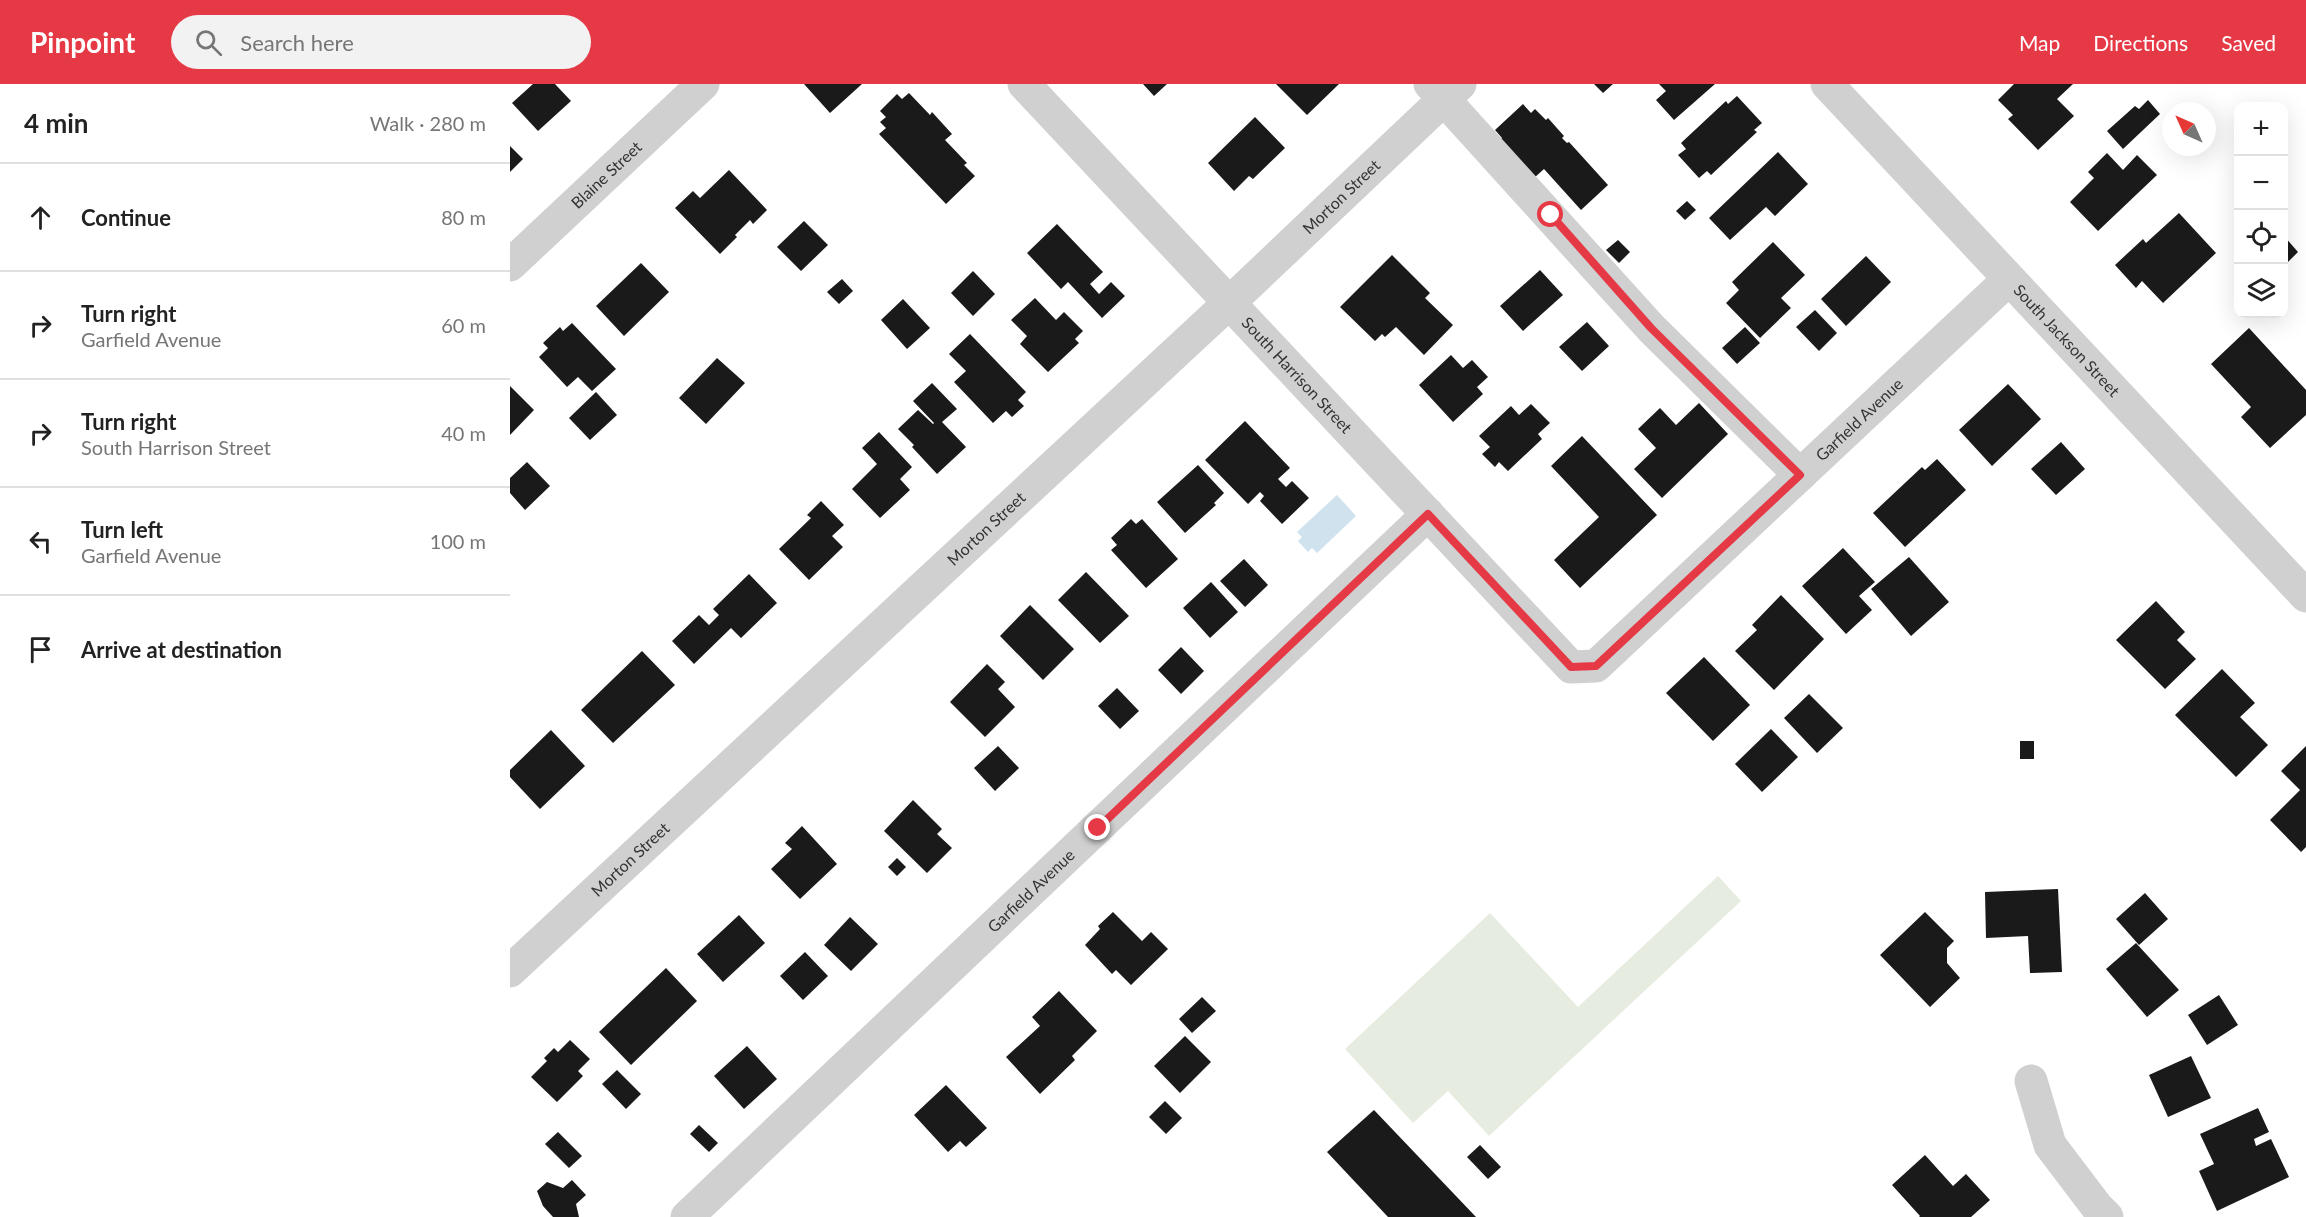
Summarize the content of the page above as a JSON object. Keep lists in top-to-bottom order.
{
  "streets": {
    "street": [
      "Blaine Street",
      "Morton Street",
      "South Jackson Street",
      "South Harrison Street",
      "Garfield Avenue"
    ]
  },
  "crossings": [
    ["Morton Street", "South Harrison Street"],
    ["South Jackson Street", "Garfield Avenue"],
    ["South Harrison Street", "Garfield Avenue"]
  ],
  "north": "top left",
  "page": {
    "header": "Pinpoint",
    "search": "Search here",
    "nav": ["Map", "Directions", "Saved"],
    "heading": ["4 min", "Walk · 280 m"],
    "map_buttons": ["+", "−"],
    "list": [
      ["Continue", "80 m"],
      ["Turn right", "Garfield Avenue", "60 m"],
      ["Turn right", "South Harrison Street", "40 m"],
      ["Turn left", "Garfield Avenue", "100 m"],
      "Arrive at destination"
    ]
  }
}
